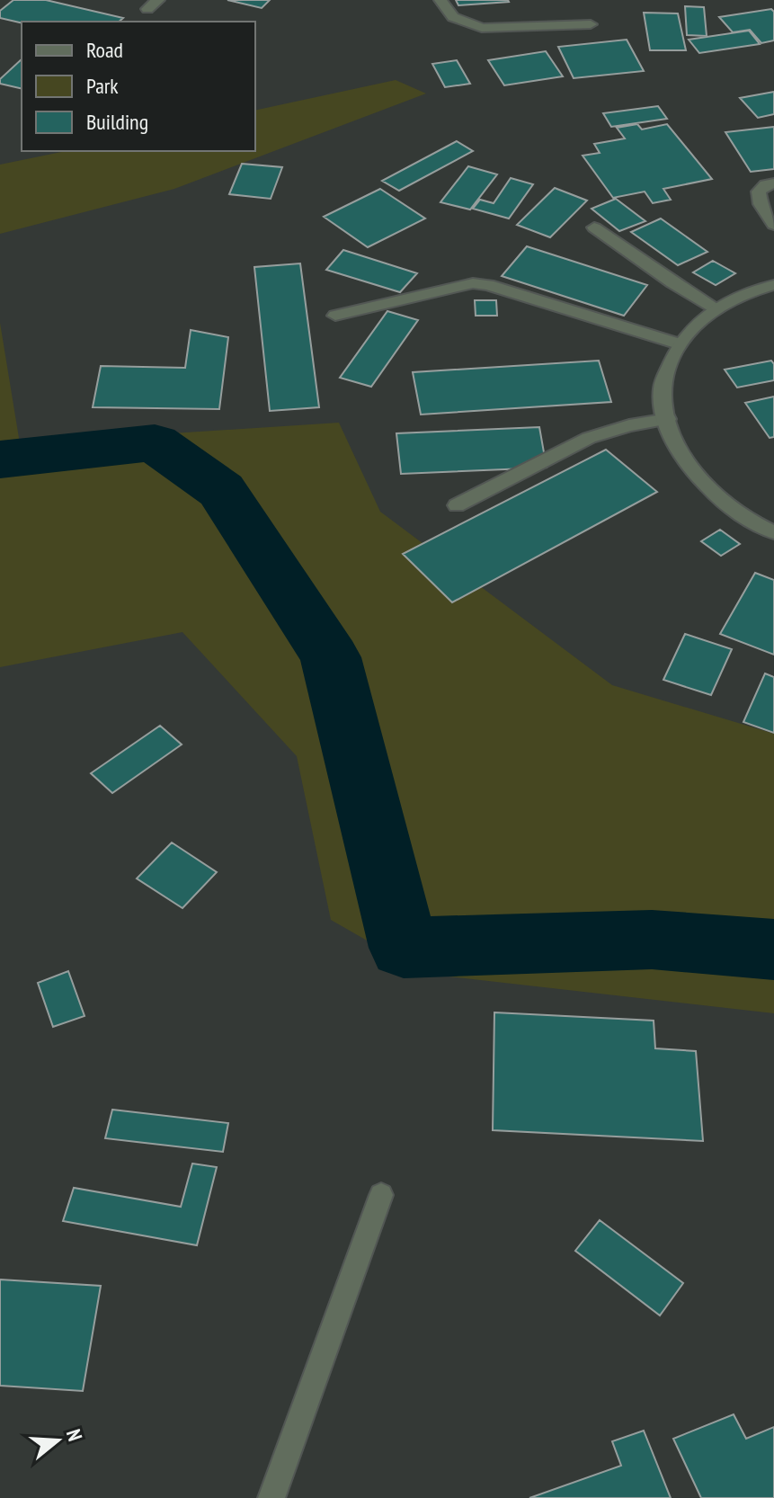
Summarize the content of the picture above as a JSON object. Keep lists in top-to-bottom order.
{
  "legend": ["Road", "Park", "Building"],
  "north": "right"
}
